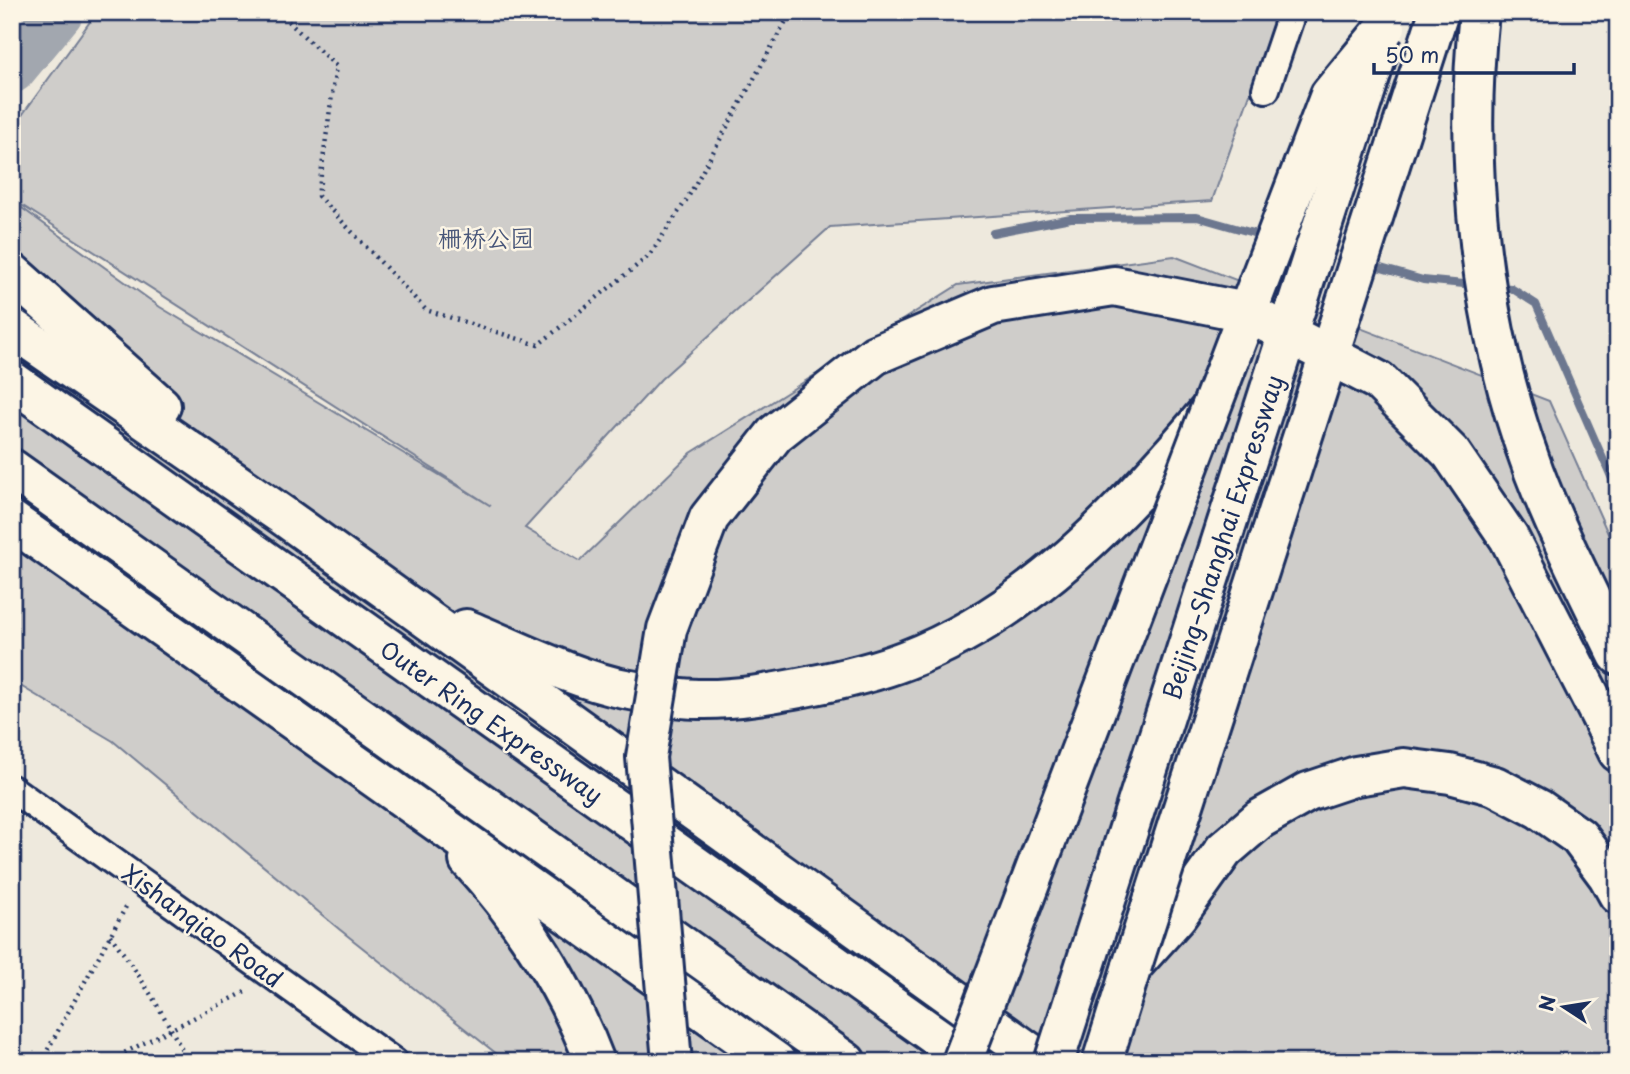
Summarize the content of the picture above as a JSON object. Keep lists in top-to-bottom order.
{
  "streets": {
    "highway": ["Beijing–Shanghai Expressway", "Outer Ring Expressway"],
    "street": ["Xishanqiao Road"]
  },
  "parks": ["栅桥公园"],
  "scale_bar": "50 m",
  "north": "left"
}
